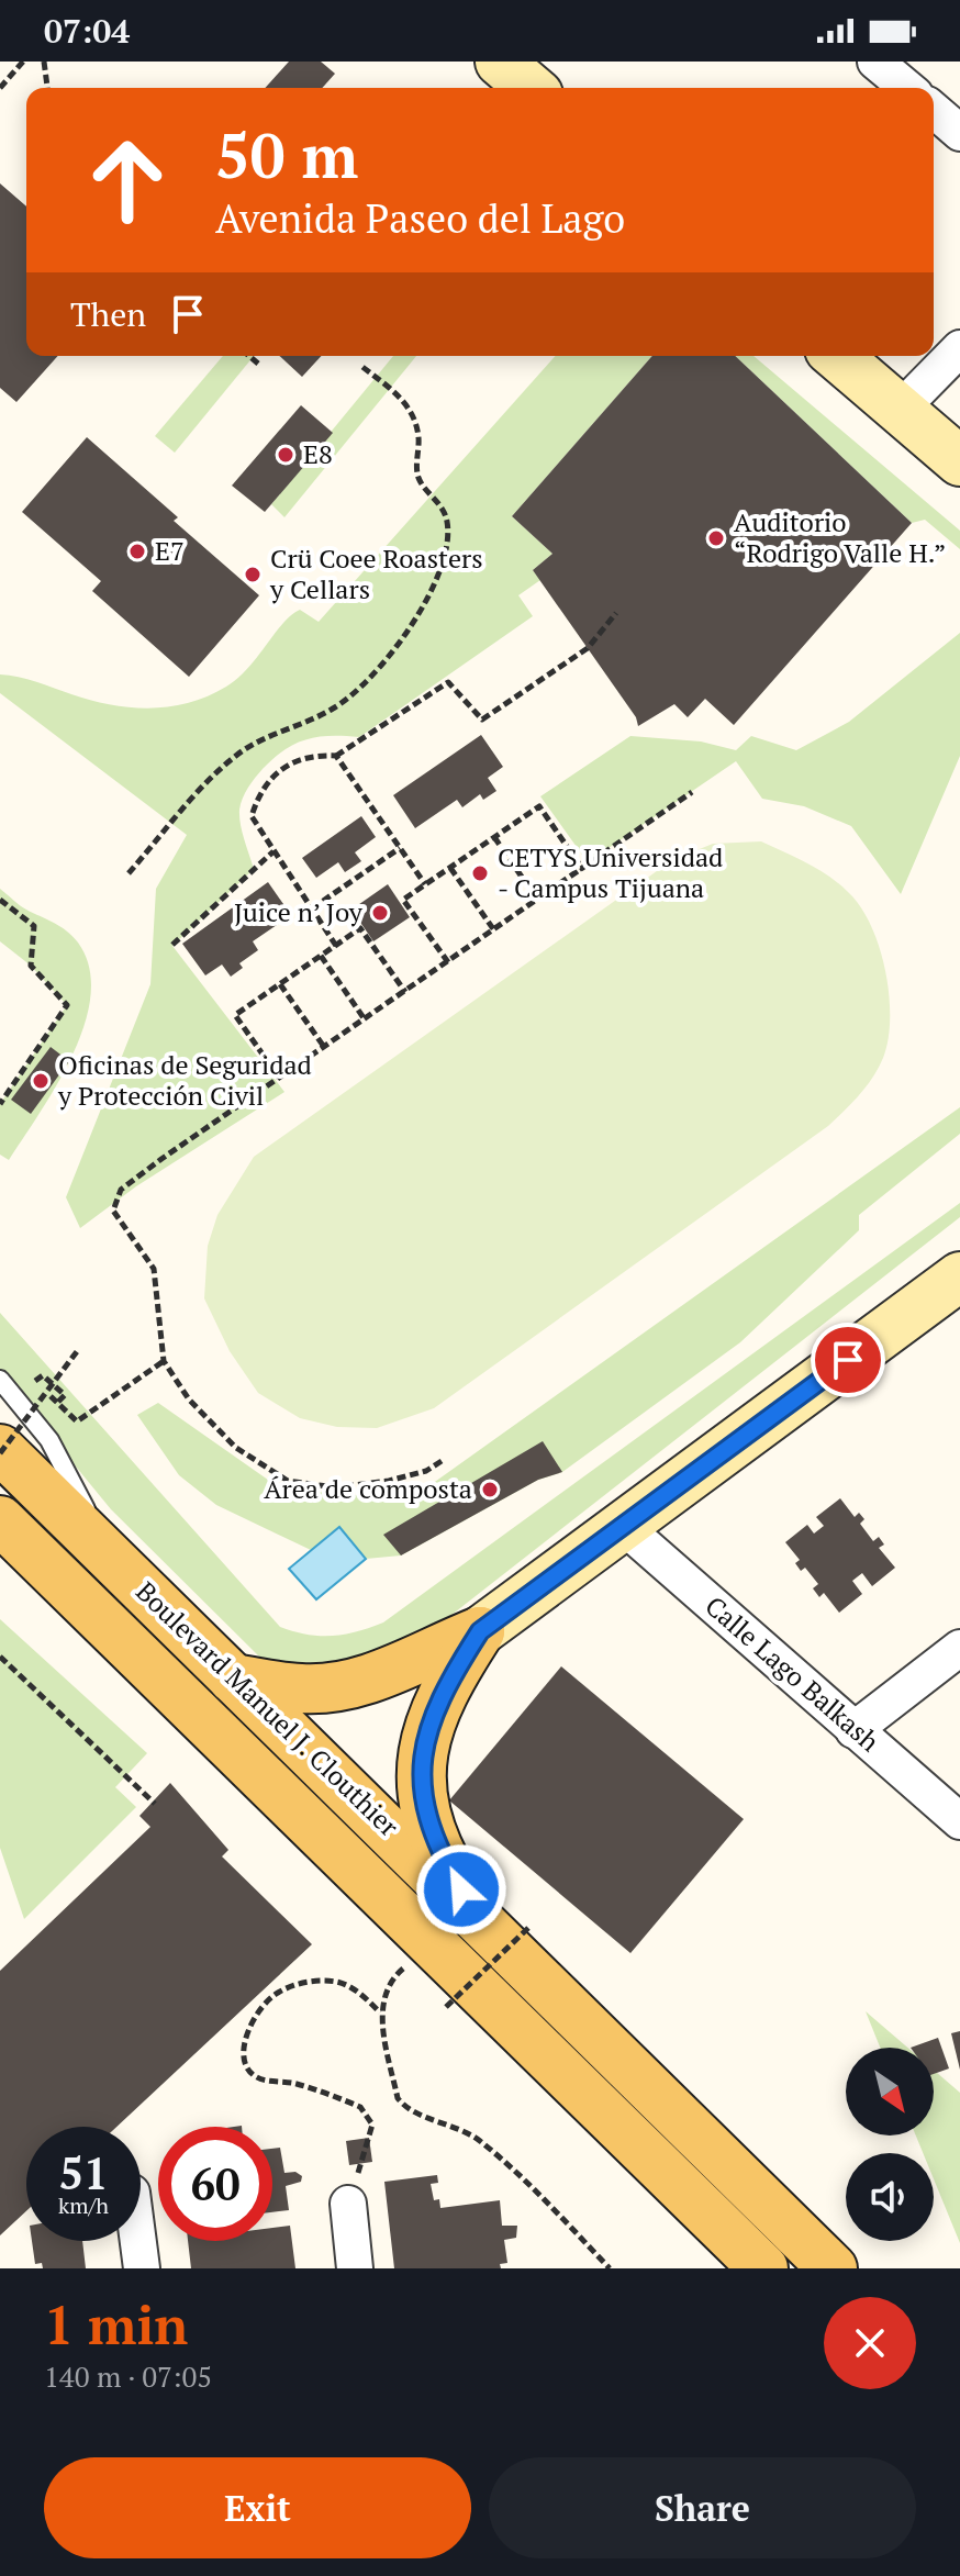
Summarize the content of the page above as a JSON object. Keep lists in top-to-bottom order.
{
  "streets": {
    "main road": ["Boulevard Manuel J. Clouthier"],
    "street": ["Calle Lago Balkash"]
  },
  "places": [
    "E8",
    "Auditorio “Rodrigo Valle H.”",
    "E7",
    "Crü Coee Roasters y Cellars",
    "CETYS Universidad - Campus Tijuana",
    "Juice n’ Joy",
    "Oficinas de Seguridad y Protección Civil",
    "Área de composta"
  ],
  "north": "bottom right",
  "page": {
    "status": "07:04",
    "turn": ["50 m", "Avenida Paseo del Lago"],
    "then": "Then",
    "speed": "51 km/h",
    "limit": "60",
    "heading": ["1 min", "140 m · 07:05"],
    "buttons": ["Exit", "Share"]
  }
}
